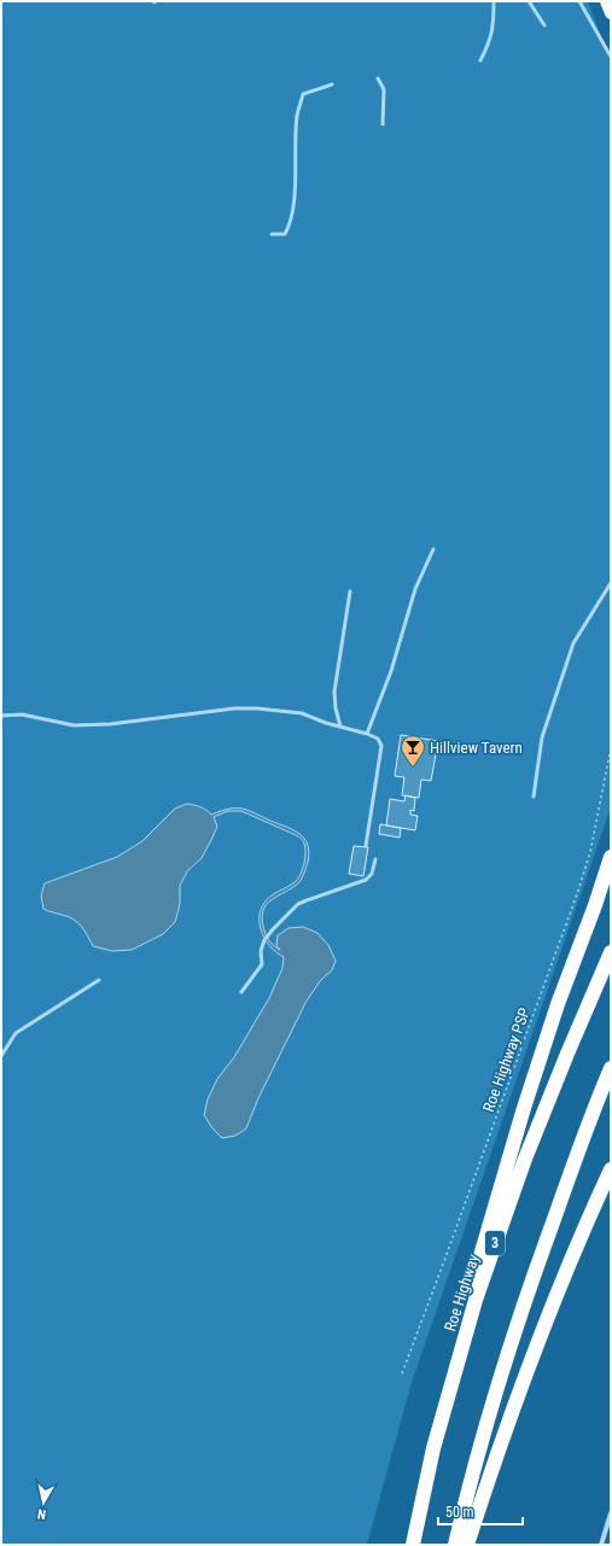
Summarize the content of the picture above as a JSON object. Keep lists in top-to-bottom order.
{
  "streets": {
    "highway": ["3", "Roe Highway"],
    "path": ["Roe Highway PSP"]
  },
  "places": {
    "bar": ["Hillview Tavern"]
  },
  "scale_bar": "50 m",
  "north": "bottom"
}
